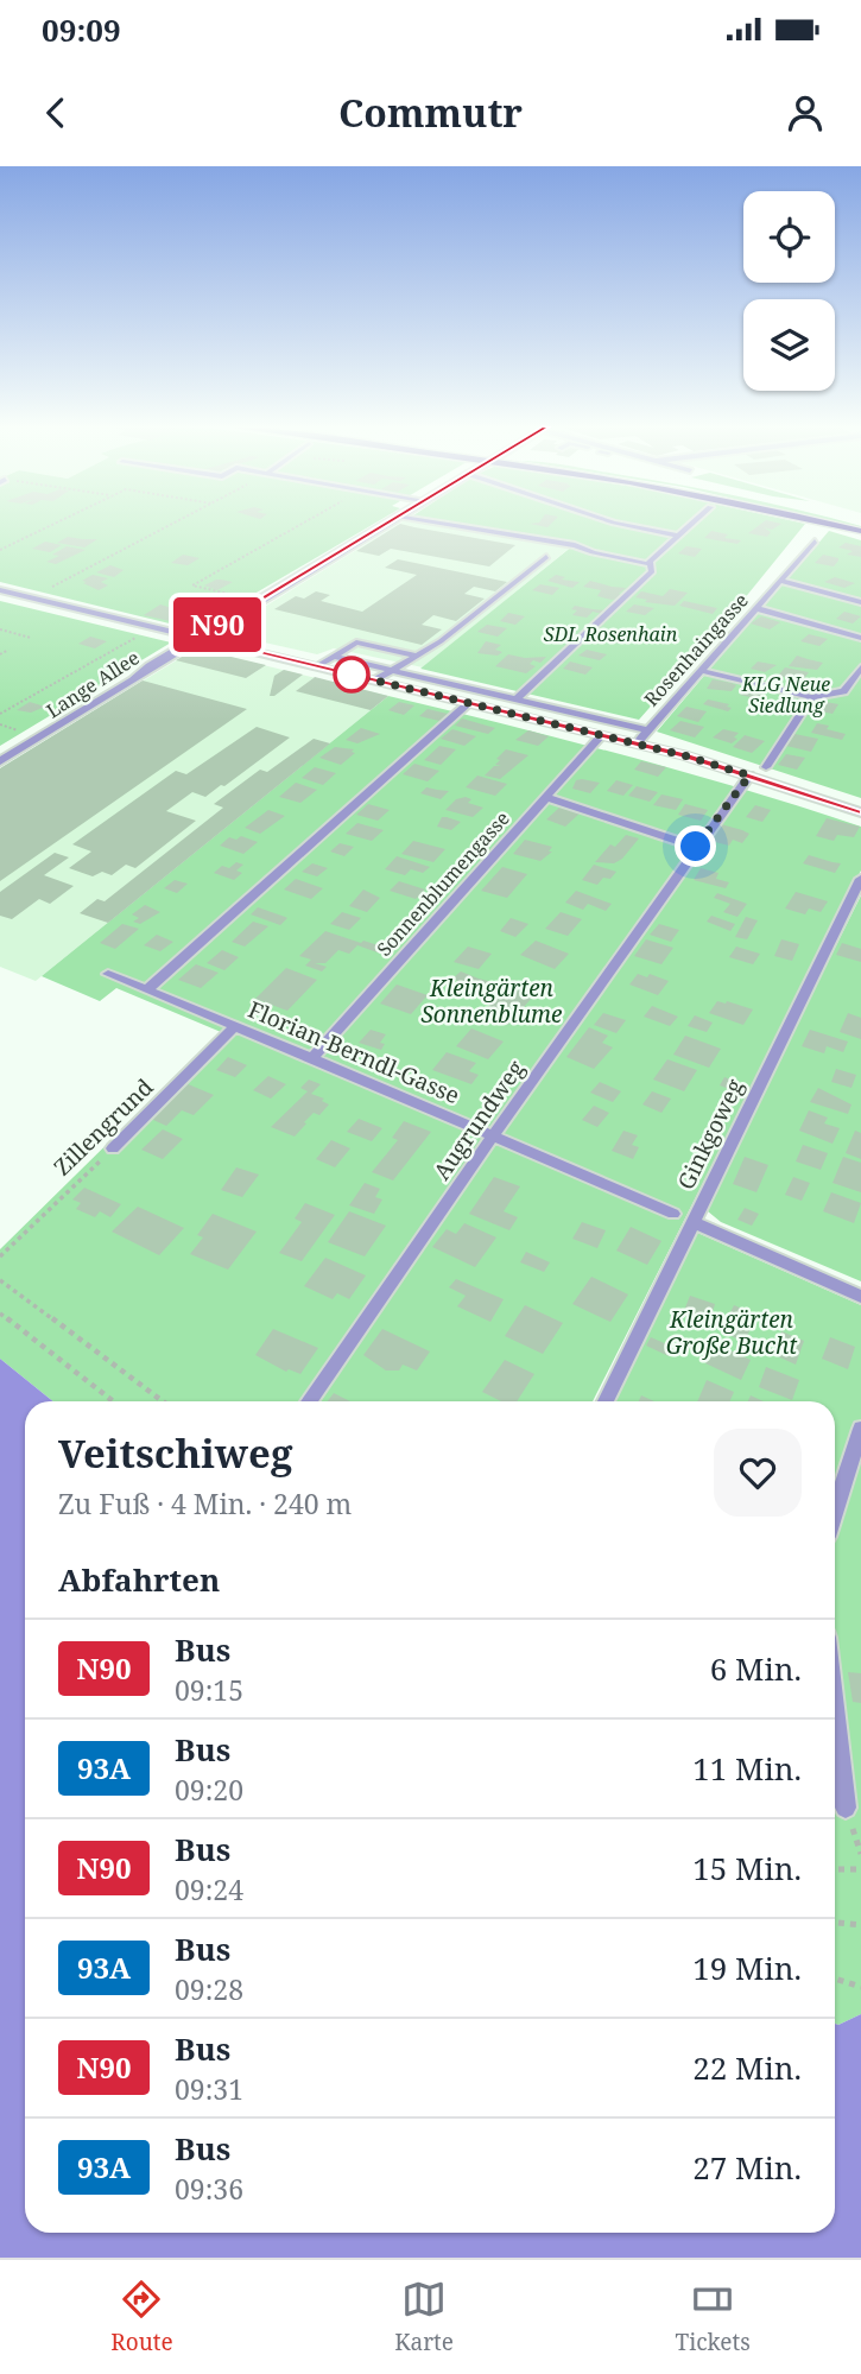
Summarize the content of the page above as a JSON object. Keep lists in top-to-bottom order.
{
  "streets": {
    "street": ["Lange Allee"],
    "lane": [
      "Rosenhaingasse",
      "Sonnenblumengasse",
      "Florian-Berndl-Gasse",
      "Augrundweg",
      "Zillengrund",
      "Ginkgoweg"
    ]
  },
  "crossings": [
    ["Sonnenblumengasse", "Florian-Berndl-Gasse"],
    ["Florian-Berndl-Gasse", "Augrundweg"],
    ["Florian-Berndl-Gasse", "Zillengrund"]
  ],
  "parks": [
    "SDL Rosenhain",
    "KLG Neue Siedlung",
    "Kleingärten Sonnenblume",
    "Kleingärten Große Bucht"
  ],
  "lines": ["bus line N90"],
  "page": {
    "status": "09:09",
    "header": "Commutr",
    "on_map": "N90",
    "heading": [
      ["Veitschiweg", "Zu Fuß · 4 Min. · 240 m"],
      "Abfahrten"
    ],
    "list": [
      {
        "mark": "N90",
        "name": "Bus",
        "note": "09:15",
        "value": "6 Min."
      },
      {
        "mark": "93A",
        "name": "Bus",
        "note": "09:20",
        "value": "11 Min."
      },
      {
        "mark": "N90",
        "name": "Bus",
        "note": "09:24",
        "value": "15 Min."
      },
      {
        "mark": "93A",
        "name": "Bus",
        "note": "09:28",
        "value": "19 Min."
      },
      {
        "mark": "N90",
        "name": "Bus",
        "note": "09:31",
        "value": "22 Min."
      },
      {
        "mark": "93A",
        "name": "Bus",
        "note": "09:36",
        "value": "27 Min."
      }
    ],
    "tabs": ["Route", "Karte", "Tickets"]
  }
}
